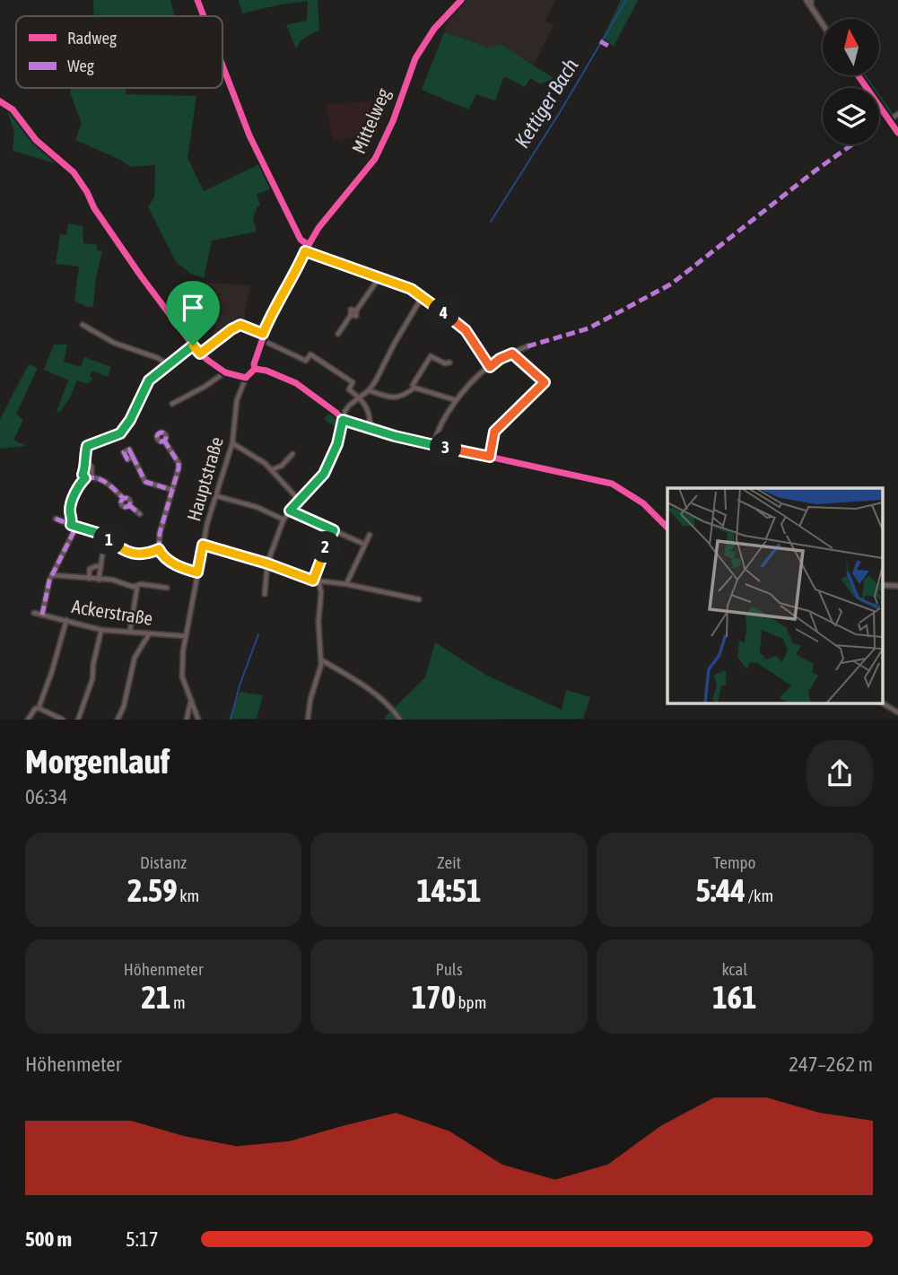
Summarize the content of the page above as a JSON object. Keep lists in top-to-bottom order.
{
  "streets": {
    "street": ["Mittelweg", "Hauptstraße", "Ackerstraße"]
  },
  "crossings": [
    ["Hauptstraße", "Ackerstraße"]
  ],
  "water": ["Kettiger Bach"],
  "legend": ["Radweg", "Weg"],
  "north": "top",
  "page": {
    "pins": [
      "4",
      "3",
      "1",
      "2"
    ],
    "heading": ["Morgenlauf", "06:34"],
    "stats": [
      ["Distanz", "2.59 km"],
      ["Zeit", "14:51"],
      ["Tempo", "5:44 /km"],
      ["Höhenmeter", "21 m"],
      ["Puls", "170 bpm"],
      ["kcal", "161"]
    ],
    "chart": ["Höhenmeter", "247–262 m"],
    "list": [
      {
        "name": "500 m",
        "note": "5:17"
      }
    ]
  }
}
